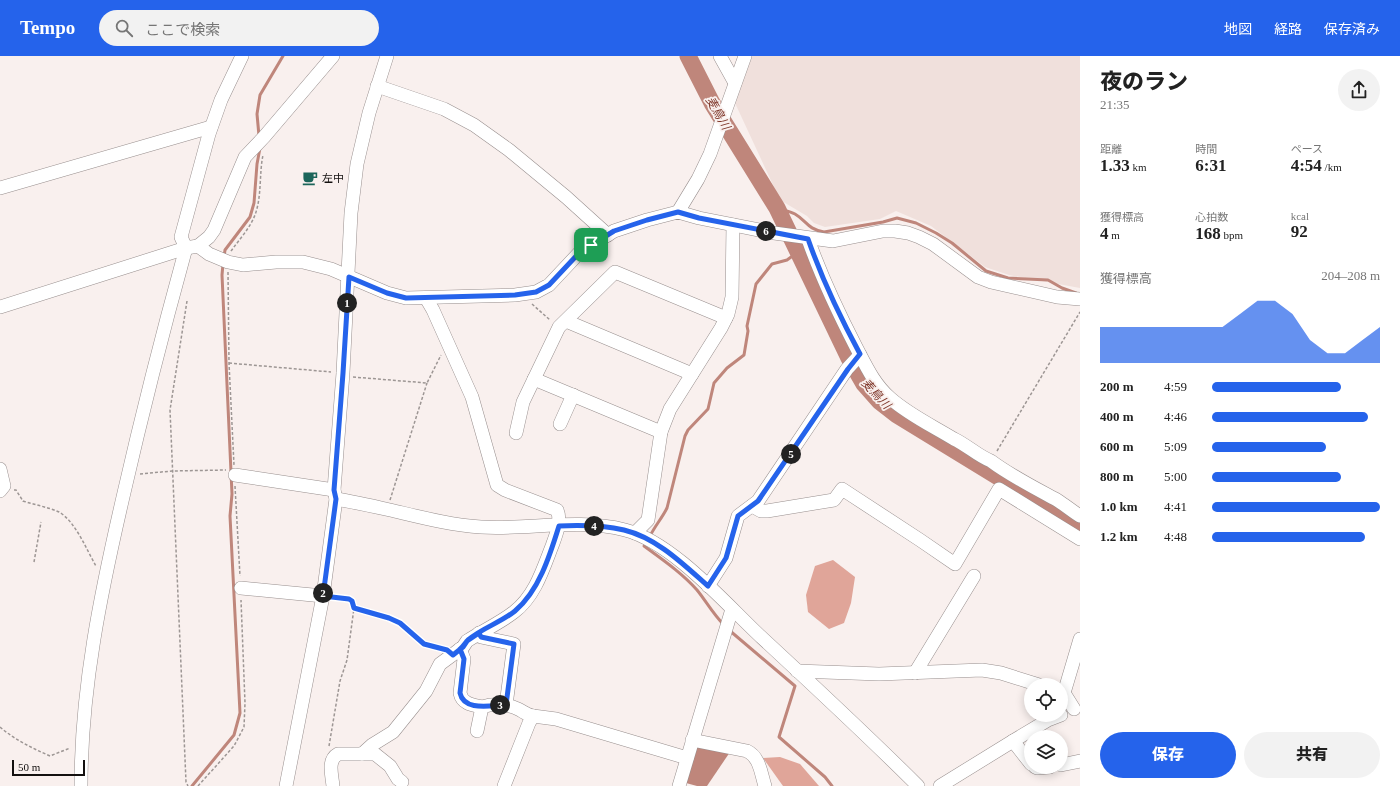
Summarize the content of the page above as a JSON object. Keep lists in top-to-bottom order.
{
  "water": ["麦鳥川"],
  "places": {
    "cafe": ["左中"]
  },
  "scale_bar": "50 m",
  "page": {
    "header": "Tempo",
    "search": "ここで検索",
    "nav": ["地図", "経路", "保存済み"],
    "heading": ["夜のラン", "21:35"],
    "stats": [
      ["距離", "1.33 km"],
      ["時間", "6:31"],
      ["ペース", "4:54 /km"],
      ["獲得標高", "4 m"],
      ["心拍数", "168 bpm"],
      ["kcal", "92"]
    ],
    "pins": [
      "6",
      "1",
      "5",
      "4",
      "2",
      "3"
    ],
    "chart": ["獲得標高", "204–208 m"],
    "list": [
      {
        "name": "200 m",
        "note": "4:59"
      },
      {
        "name": "400 m",
        "note": "4:46"
      },
      {
        "name": "600 m",
        "note": "5:09"
      },
      {
        "name": "800 m",
        "note": "5:00"
      },
      {
        "name": "1.0 km",
        "note": "4:41"
      },
      {
        "name": "1.2 km",
        "note": "4:48"
      }
    ],
    "buttons": ["保存", "共有"],
    "scale": "50 m"
  }
}
